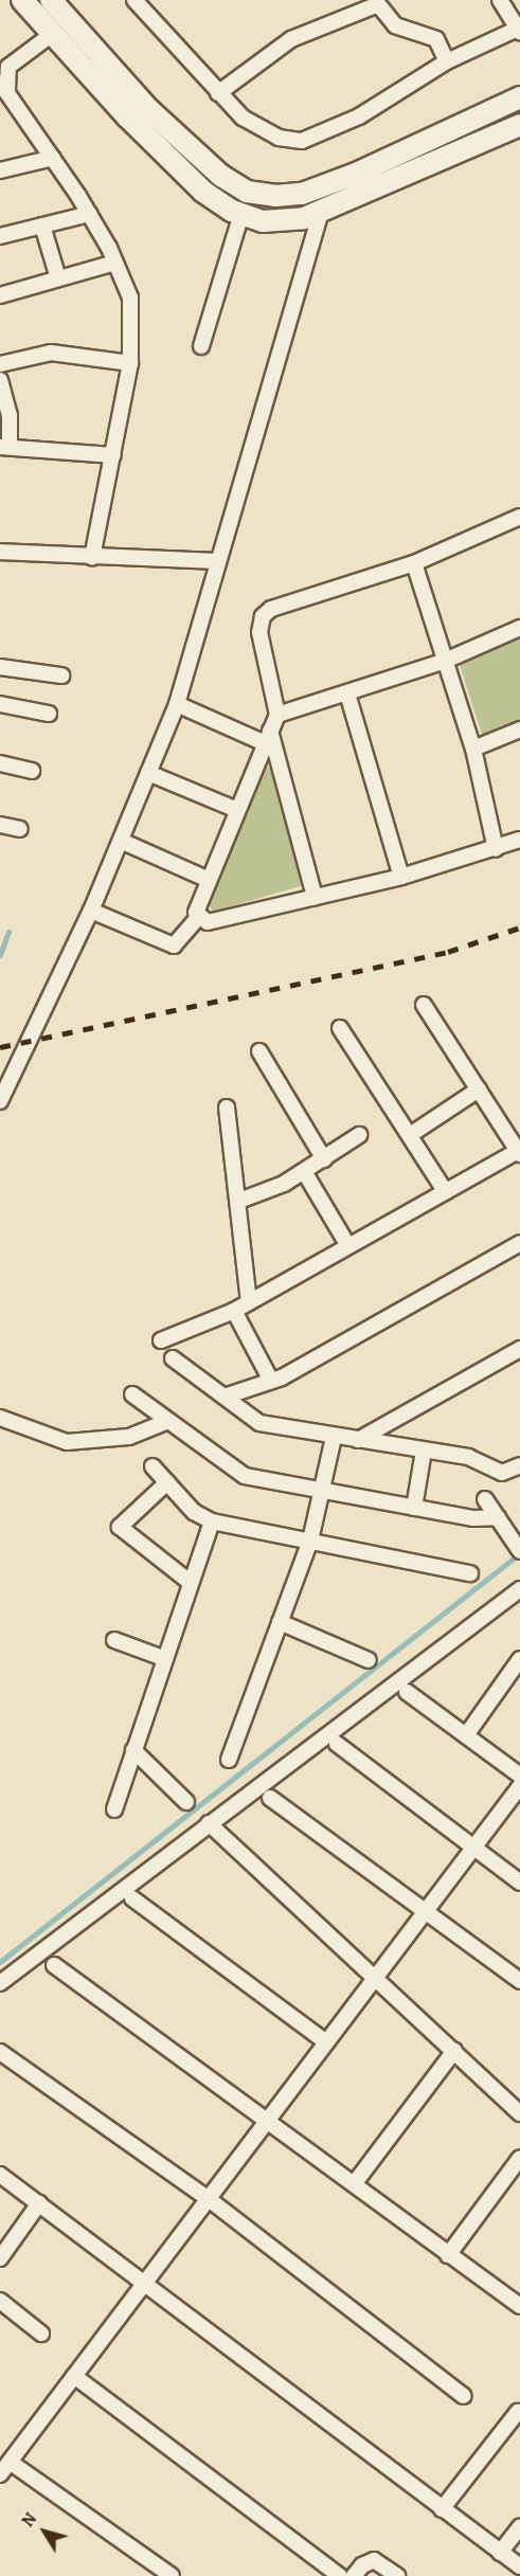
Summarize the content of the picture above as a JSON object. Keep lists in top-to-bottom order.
{
  "north": "top left"
}
